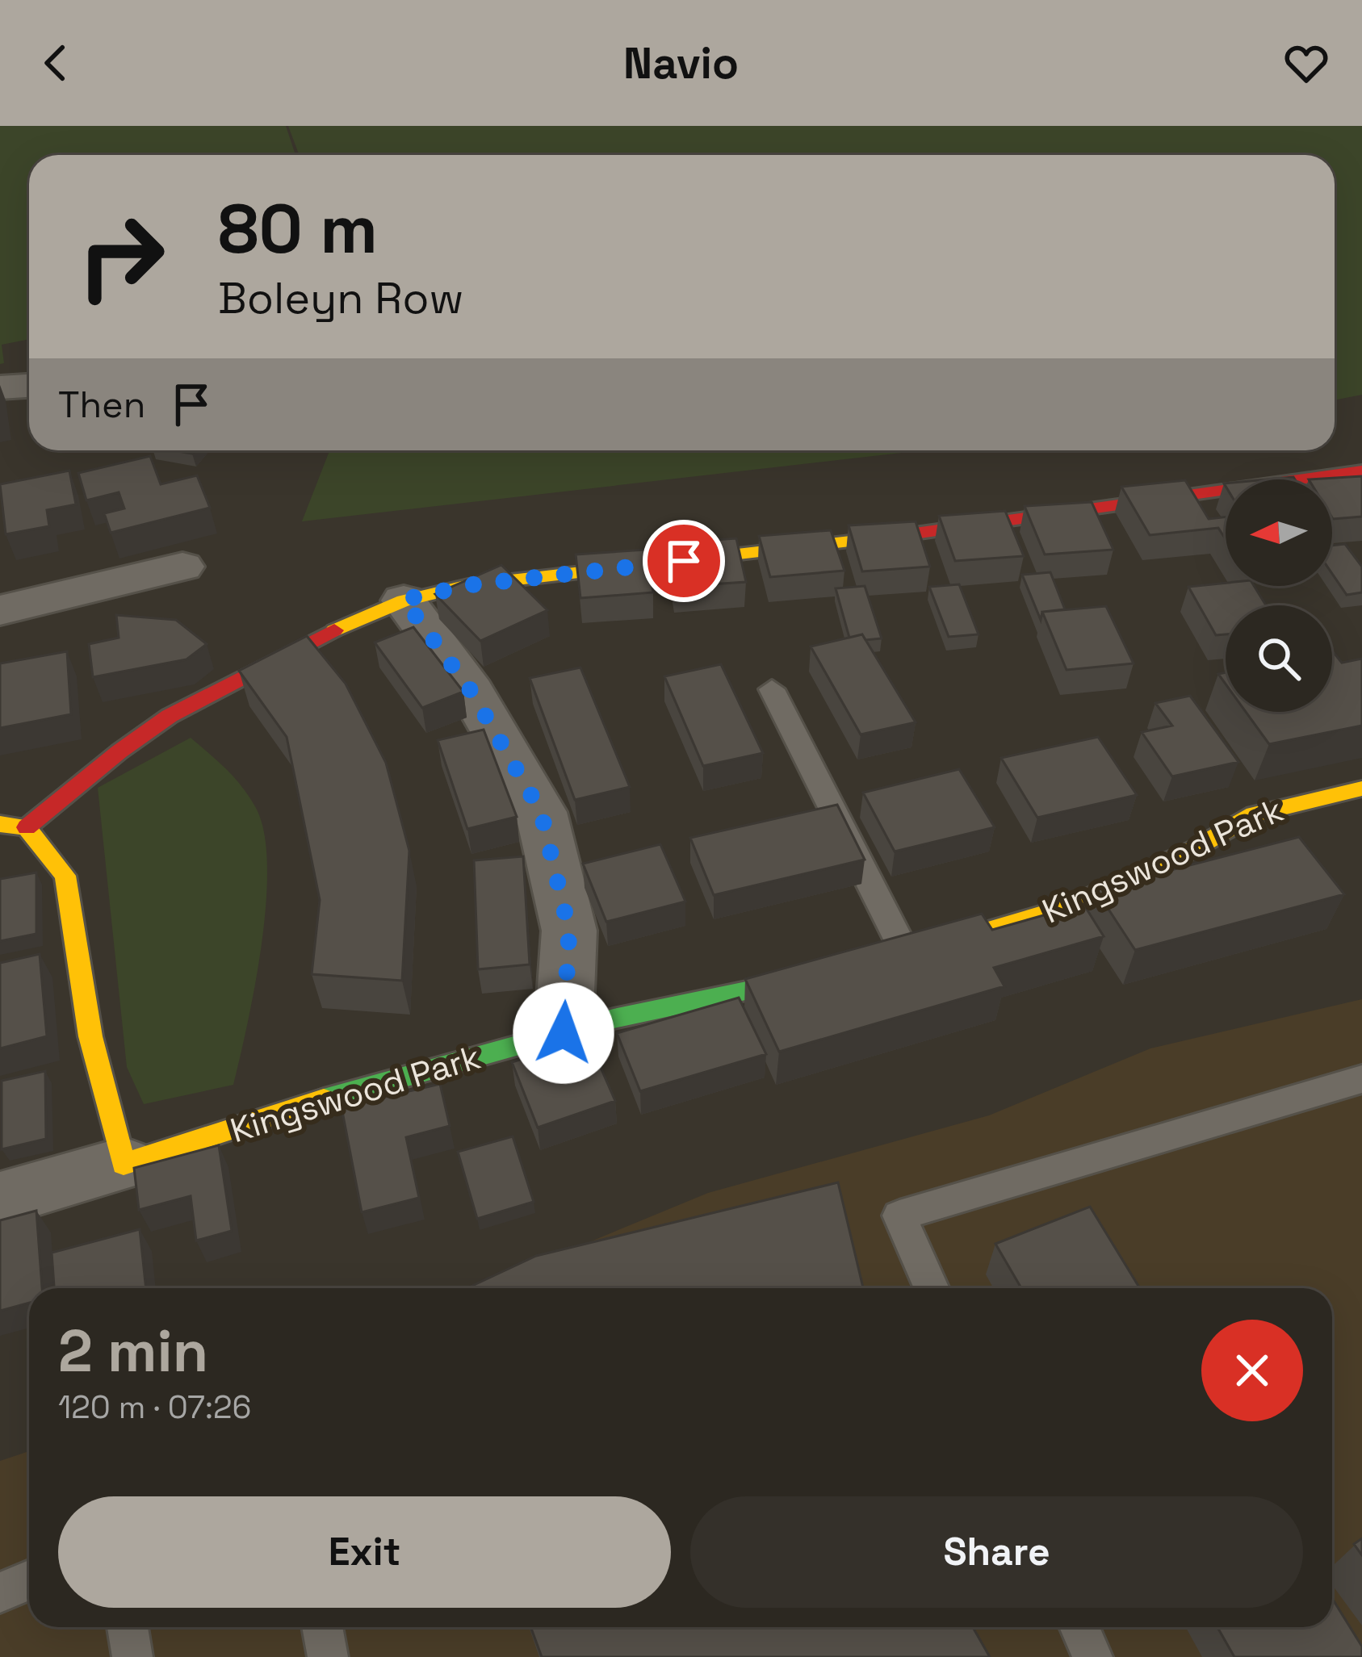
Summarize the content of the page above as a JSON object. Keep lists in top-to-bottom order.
{
  "streets": {
    "street": ["Kingswood Park"]
  },
  "north": "left",
  "page": {
    "header": "Navio",
    "turn": ["80 m", "Boleyn Row"],
    "then": "Then",
    "heading": ["2 min", "120 m · 07:26"],
    "buttons": ["Exit", "Share"]
  }
}
